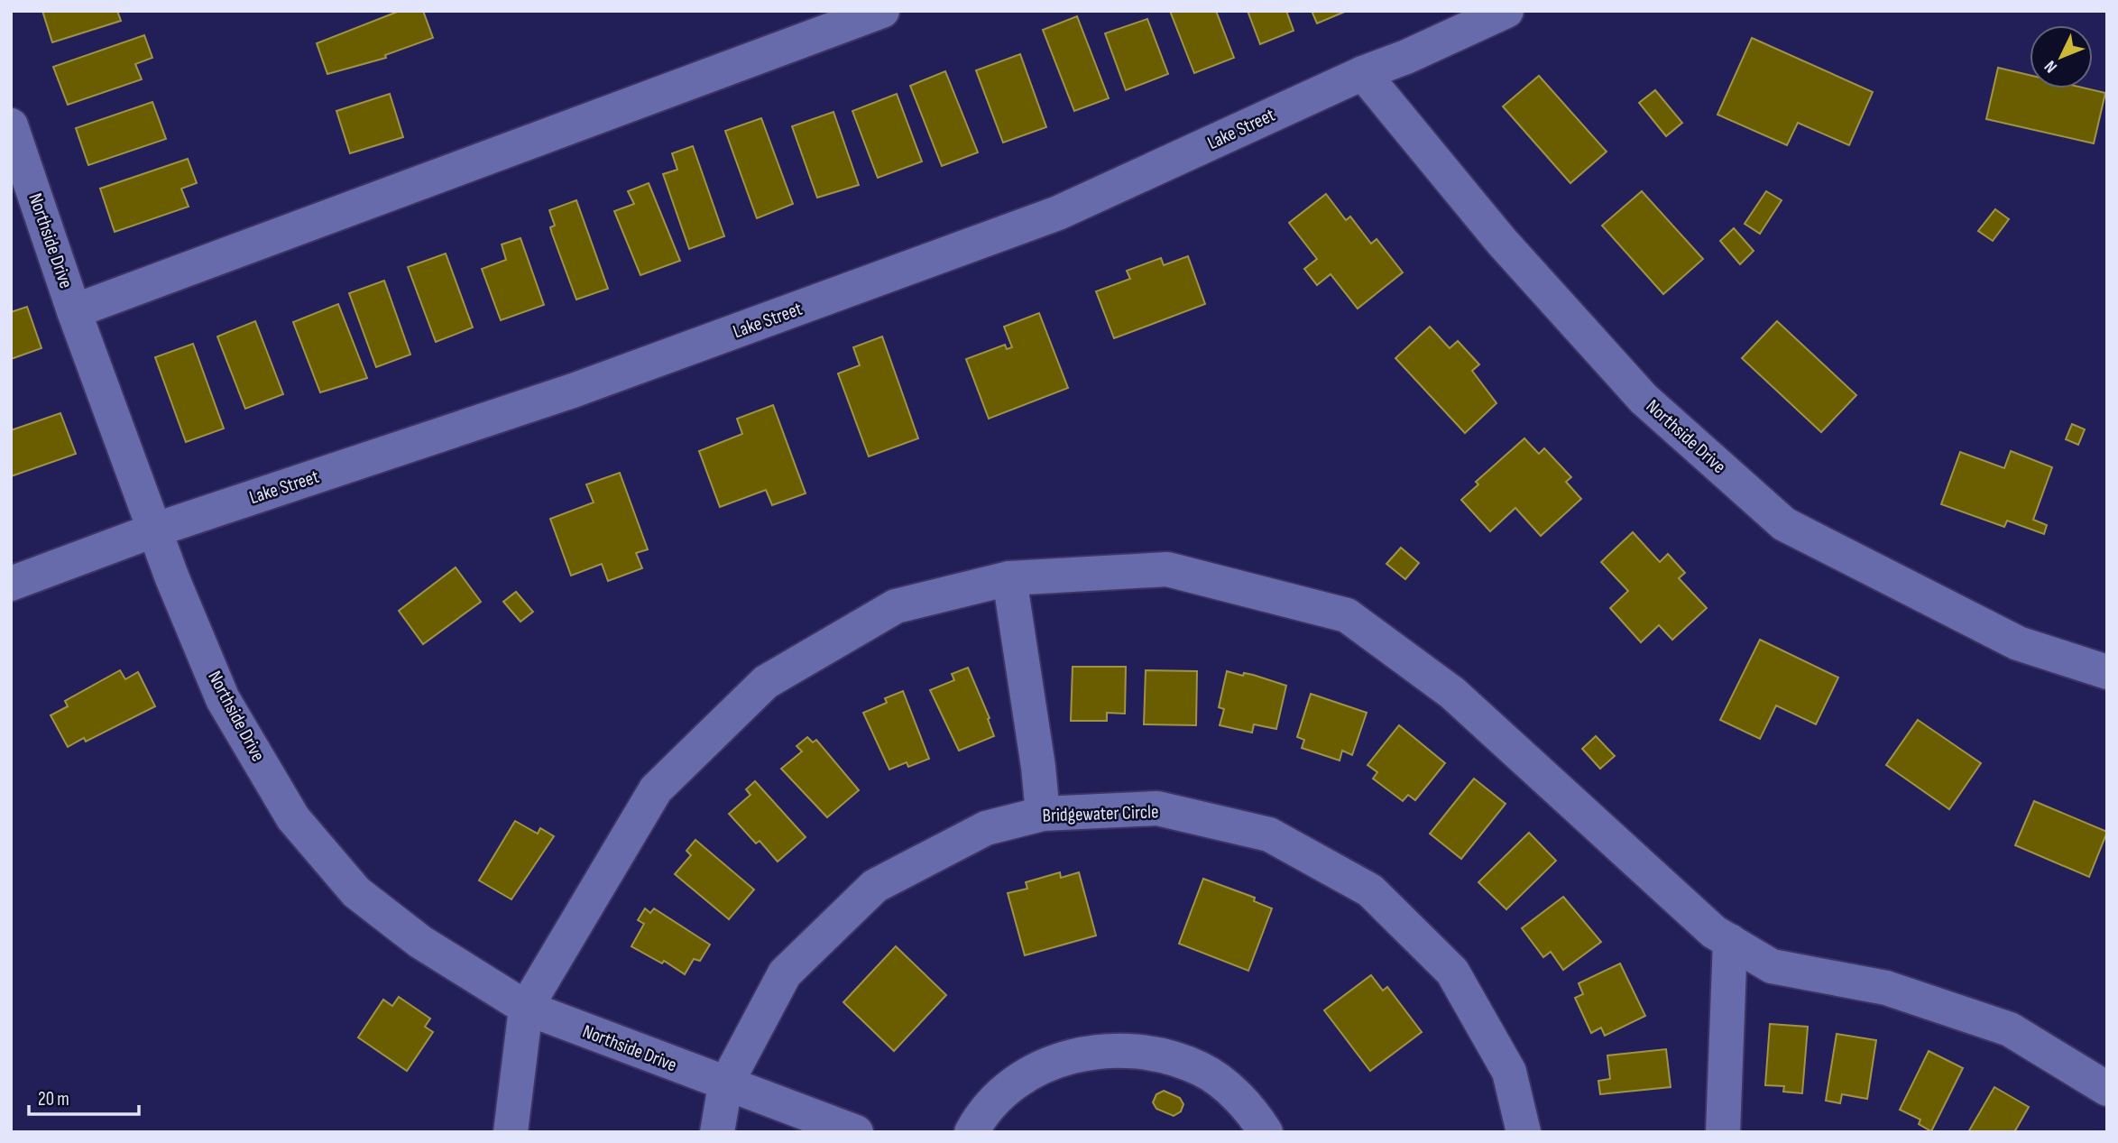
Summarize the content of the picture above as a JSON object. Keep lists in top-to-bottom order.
{
  "streets": {
    "street": ["Lake Street", "Northside Drive", "Bridgewater Circle"]
  },
  "crossings": [
    ["Lake Street", "Northside Drive"],
    ["Northside Drive", "Bridgewater Circle"]
  ],
  "scale_bar": "20 m",
  "north": "bottom left"
}
